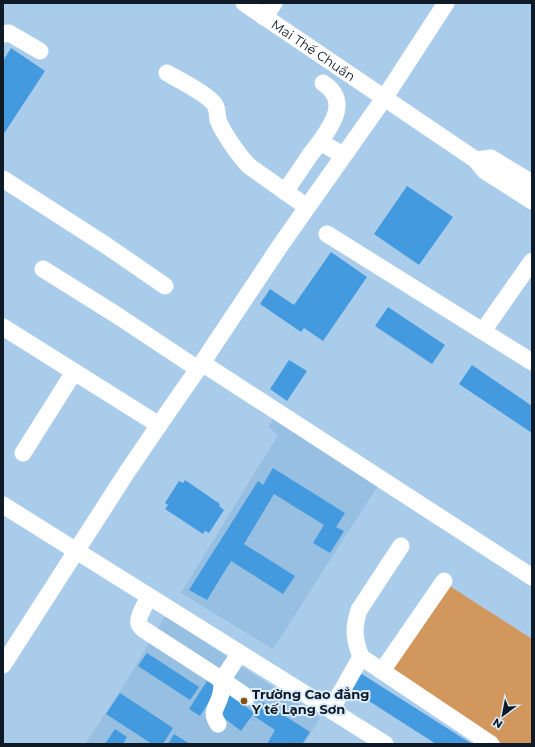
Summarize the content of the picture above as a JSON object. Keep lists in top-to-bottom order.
{
  "streets": {
    "street": ["Mai Thế Chuẩn"]
  },
  "places": ["Trường Cao đẳng Y tế Lạng Sơn"],
  "north": "bottom left"
}
